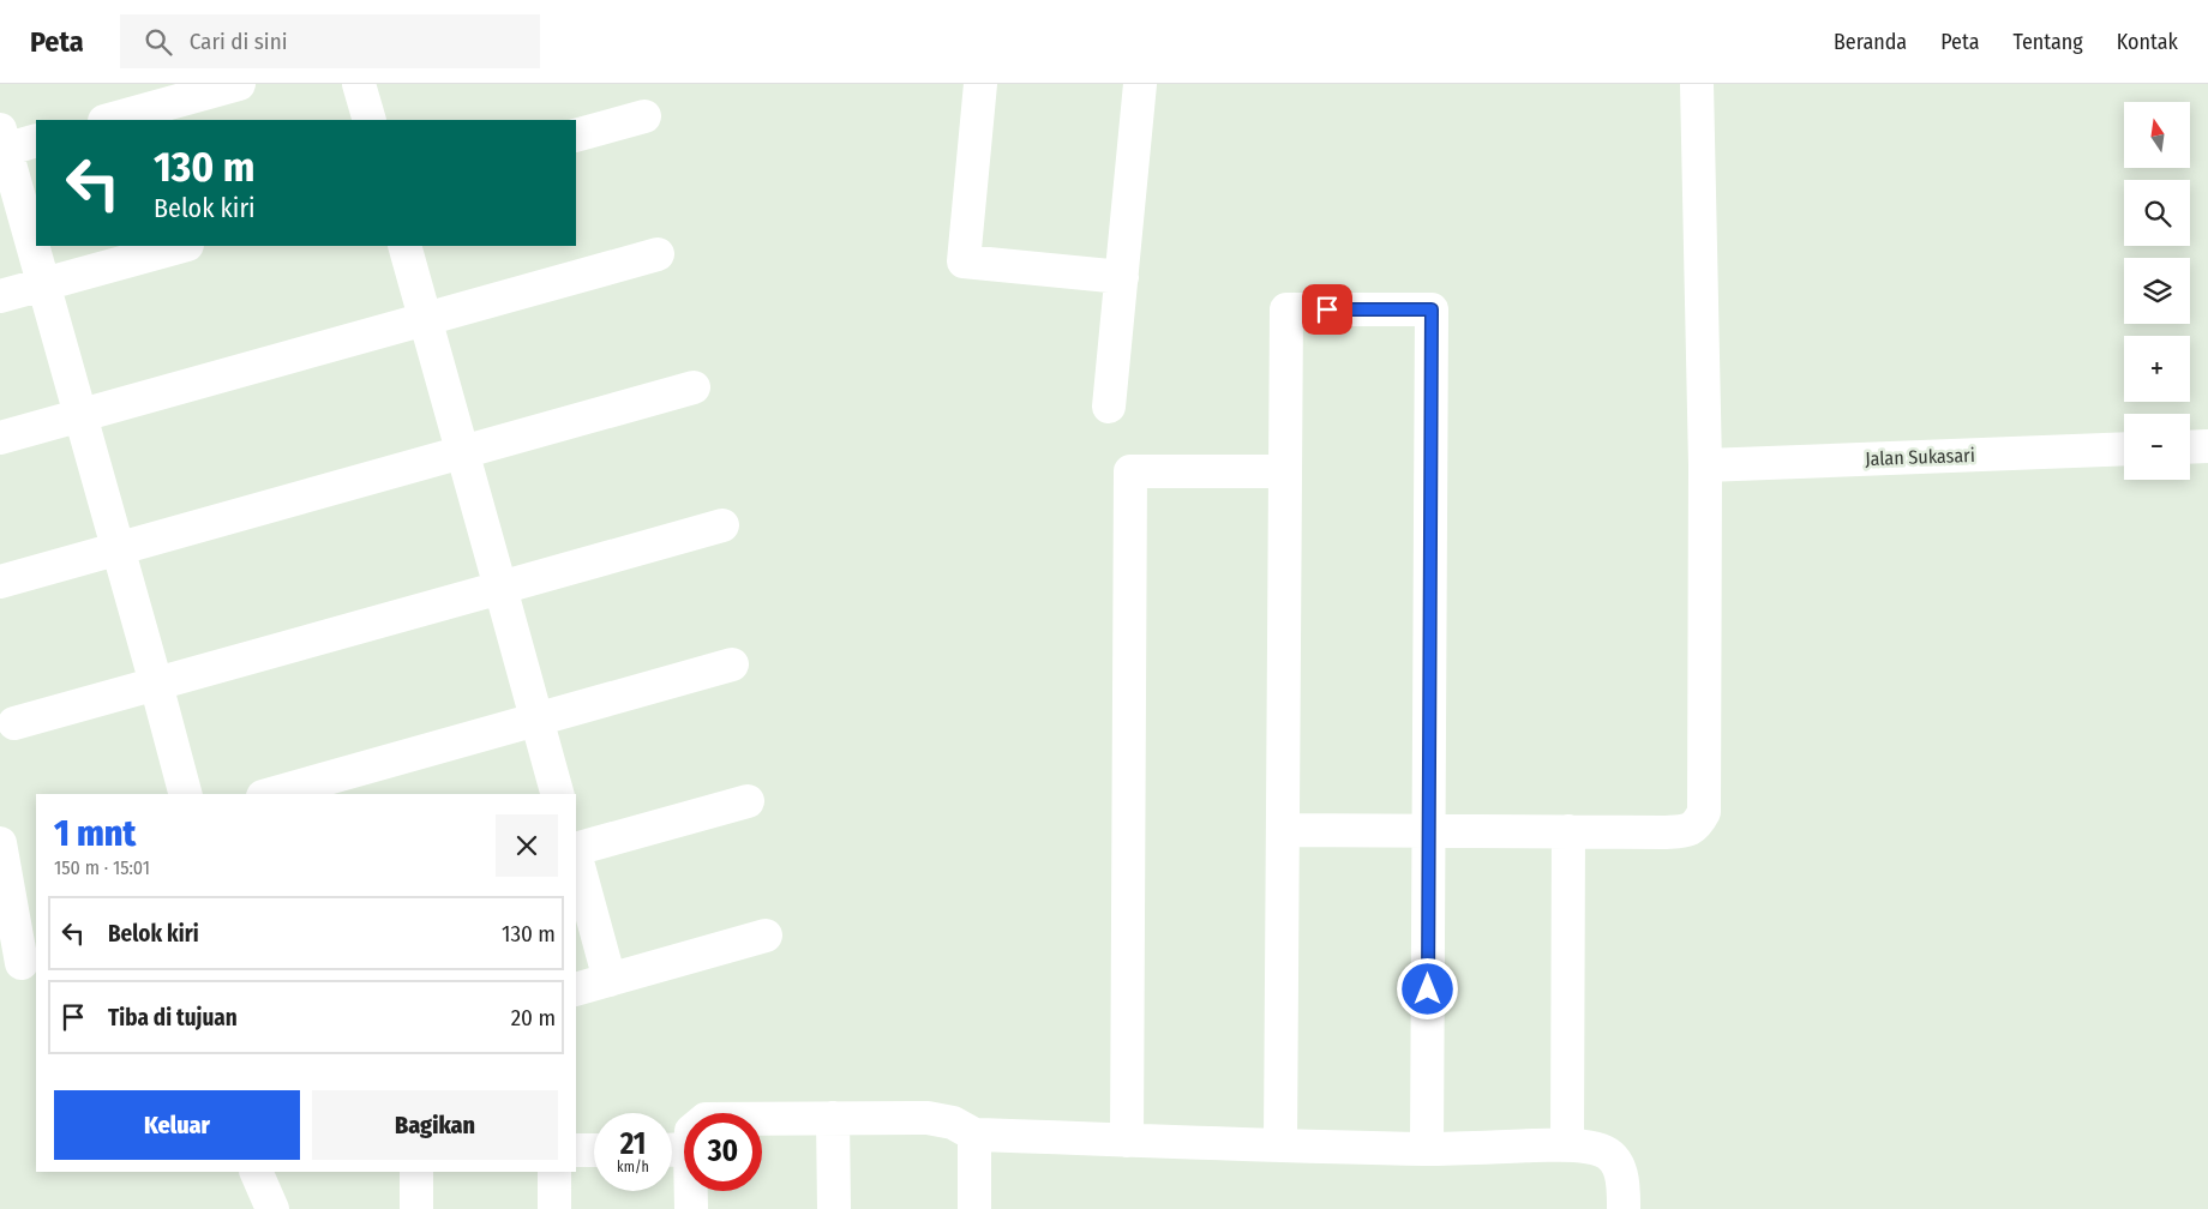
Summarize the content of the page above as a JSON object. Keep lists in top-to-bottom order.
{
  "streets": {
    "street": ["Jalan Sukasari"]
  },
  "north": "top",
  "page": {
    "header": "Peta",
    "search": "Cari di sini",
    "nav": [
      "Beranda",
      "Peta",
      "Tentang",
      "Kontak"
    ],
    "map_buttons": ["+", "−"],
    "turn": ["130 m", "Belok kiri"],
    "heading": ["1 mnt", "150 m · 15:01"],
    "list": [
      {
        "name": "Belok kiri",
        "value": "130 m"
      },
      {
        "name": "Tiba di tujuan",
        "value": "20 m"
      }
    ],
    "buttons": ["Keluar", "Bagikan"],
    "speed": "21 km/h",
    "limit": "30"
  }
}
